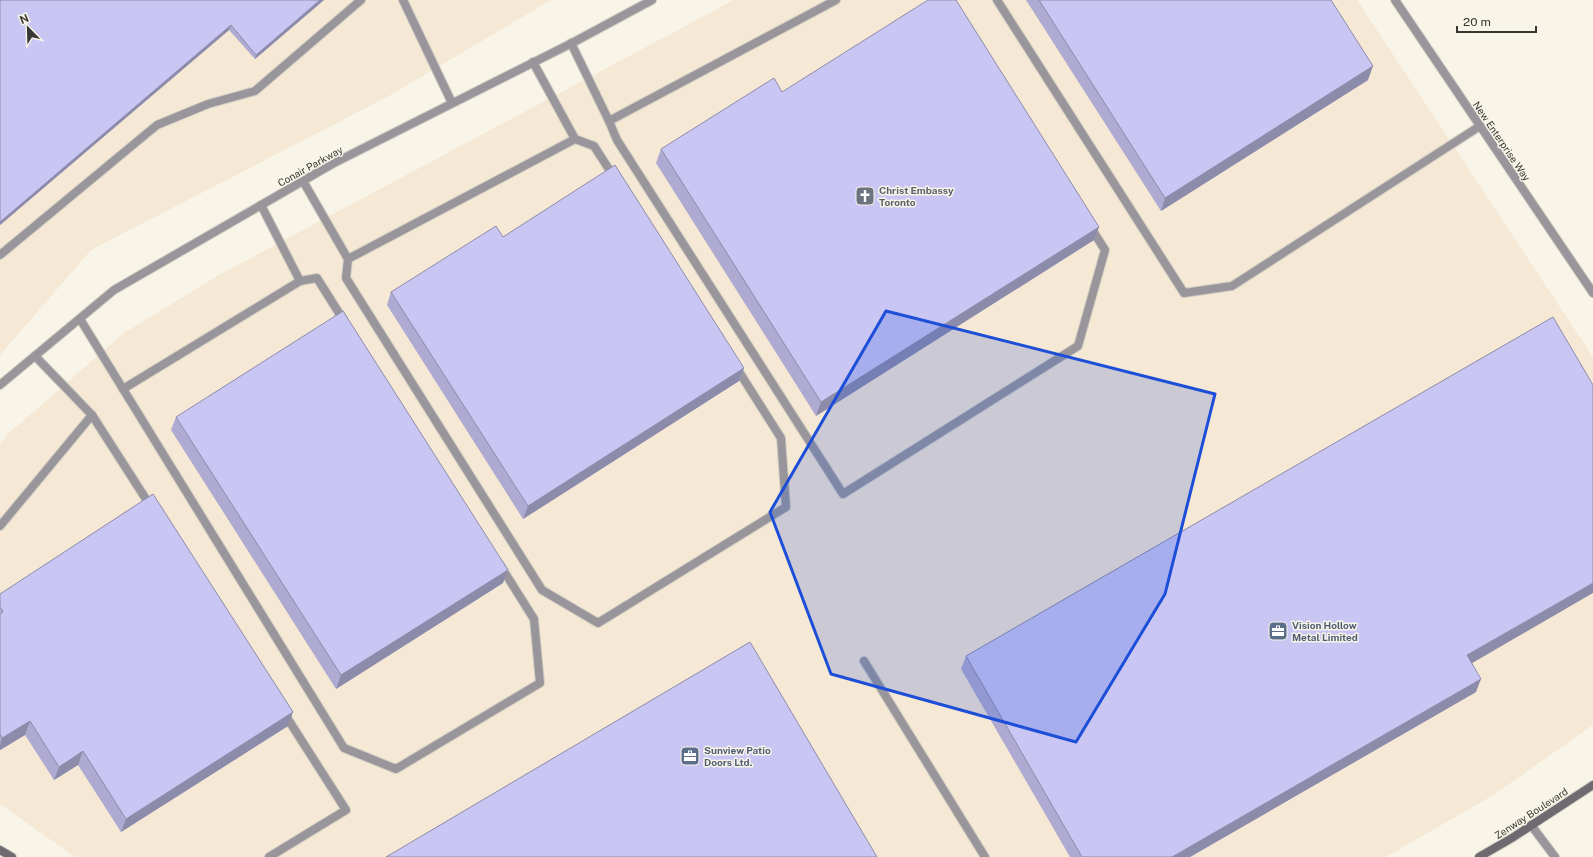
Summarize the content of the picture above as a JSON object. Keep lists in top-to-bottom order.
{
  "streets": {
    "street": ["New Enterprise Way", "Conair Parkway", "Zenway Boulevard"]
  },
  "places": {
    "church": ["Christ Embassy Toronto"],
    "office": ["Vision Hollow Metal Limited", "Sunview Patio Doors Ltd."]
  },
  "scale_bar": "20 m",
  "north": "top left"
}
